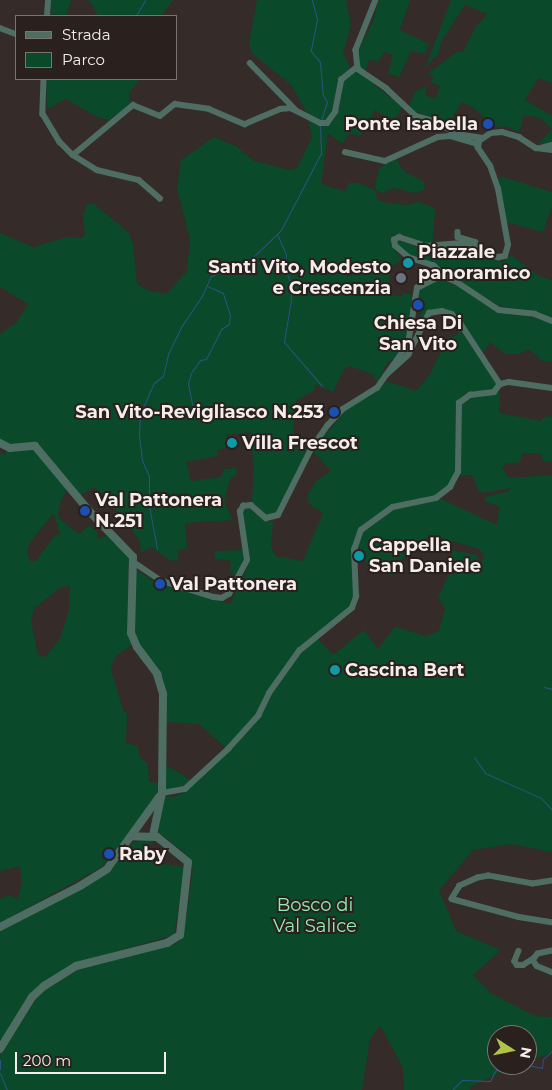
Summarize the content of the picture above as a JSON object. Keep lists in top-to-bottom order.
{
  "parks": ["Bosco di Val Salice"],
  "places": [
    "Ponte Isabella",
    "Piazzale panoramico",
    "Santi Vito, Modesto e Crescenzia",
    "Chiesa Di San Vito",
    "San Vito-Revigliasco N.253",
    "Villa Frescot",
    "Val Pattonera N.251",
    "Cappella San Daniele",
    "Val Pattonera",
    "Cascina Bert",
    "Raby"
  ],
  "legend": ["Strada", "Parco"],
  "scale_bar": "200 m",
  "north": "right"
}
